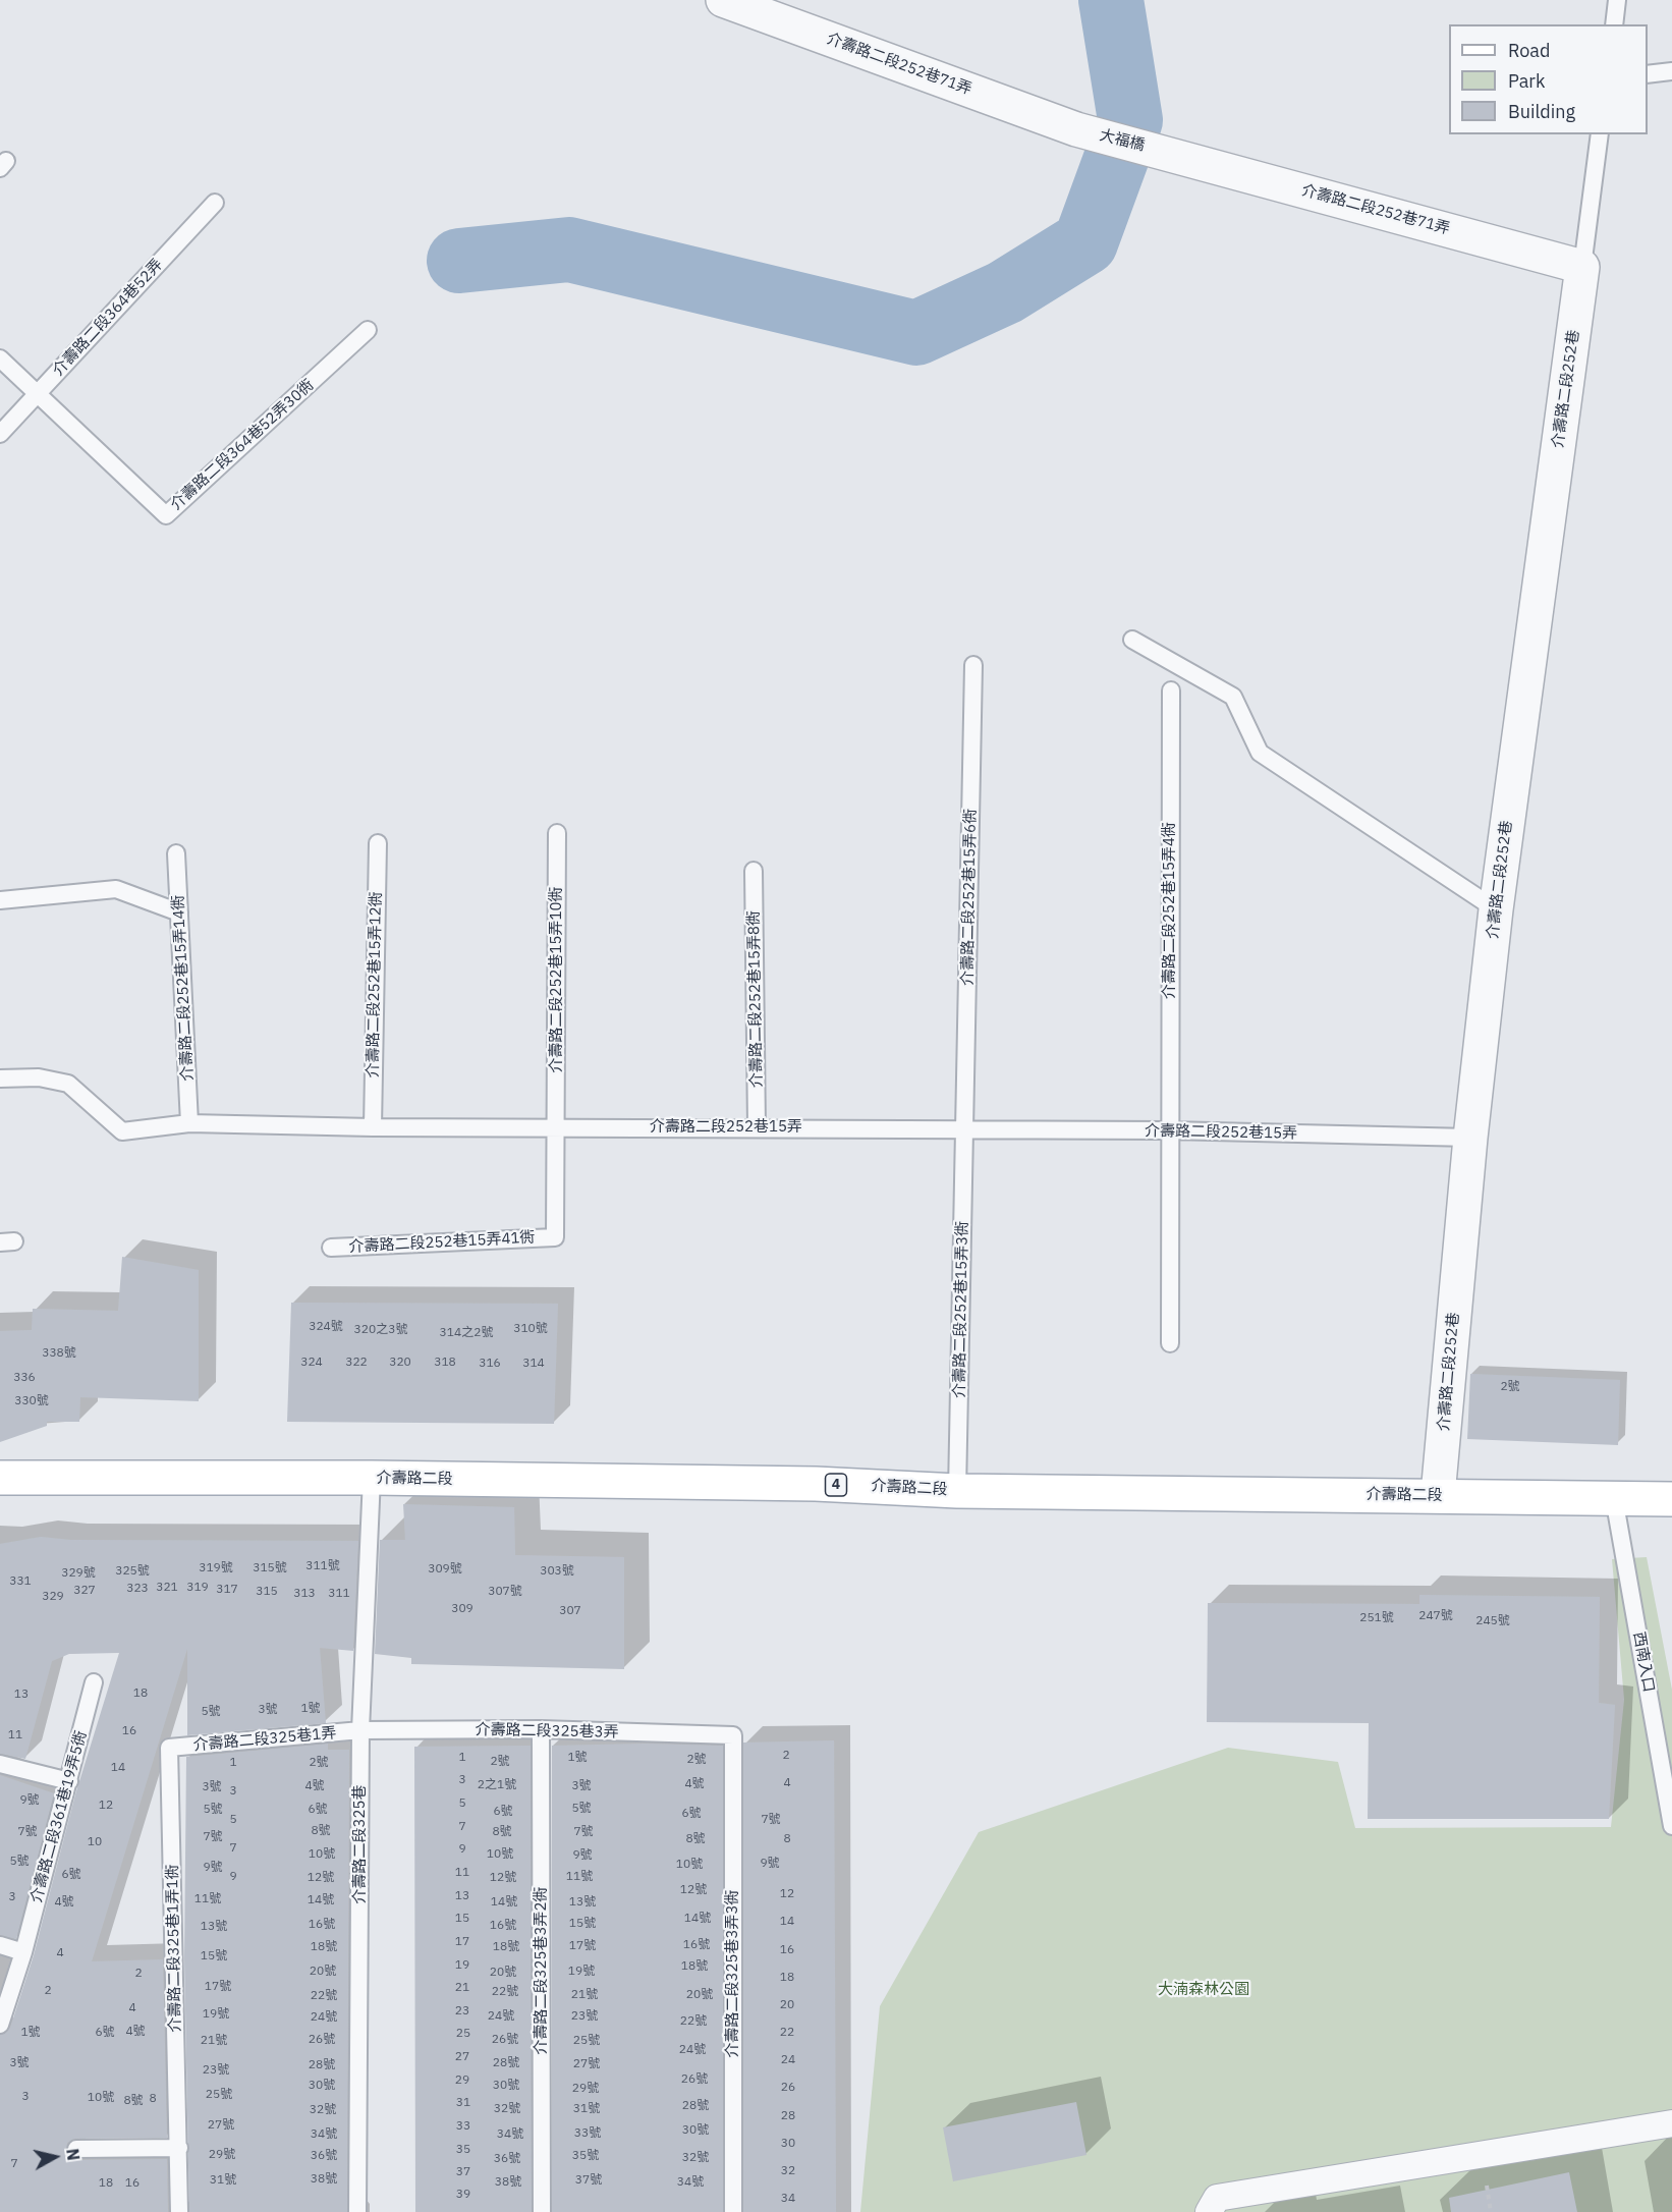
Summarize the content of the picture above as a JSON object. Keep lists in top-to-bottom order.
{
  "streets": {
    "main road": ["介壽路二段", "4"],
    "street": ["介壽路二段252巷71弄", "大福橋", "介壽路二段252巷"],
    "lane": [
      "介壽路二段364巷52弄",
      "介壽路二段364巷52弄30衖",
      "介壽路二段252巷15弄6衖",
      "介壽路二段252巷15弄4衖",
      "介壽路二段252巷15弄10衖",
      "介壽路二段252巷15弄12衖",
      "介壽路二段252巷15弄14衖",
      "介壽路二段252巷15弄8衖",
      "介壽路二段252巷15弄",
      "介壽路二段252巷15弄41衖",
      "介壽路二段252巷15弄3衖",
      "西南入口",
      "介壽路二段325巷3弄",
      "介壽路二段325巷1弄",
      "介壽路二段361巷19弄5衖",
      "介壽路二段325巷",
      "介壽路二段325巷1弄1衖",
      "介壽路二段325巷3弄2衖",
      "介壽路二段325巷3弄3衖"
    ]
  },
  "crossings": [
    ["介壽路二段252巷71弄", "大福橋"],
    ["介壽路二段252巷71弄", "介壽路二段252巷"],
    ["介壽路二段364巷52弄", "介壽路二段364巷52弄30衖"],
    ["介壽路二段252巷", "介壽路二段252巷15弄"],
    ["介壽路二段252巷", "介壽路二段"],
    ["介壽路二段252巷15弄6衖", "介壽路二段252巷15弄"],
    ["介壽路二段252巷15弄6衖", "介壽路二段252巷15弄3衖"],
    ["介壽路二段252巷15弄4衖", "介壽路二段252巷15弄"],
    ["介壽路二段252巷15弄10衖", "介壽路二段252巷15弄"],
    ["介壽路二段252巷15弄10衖", "介壽路二段252巷15弄41衖"],
    ["介壽路二段252巷15弄12衖", "介壽路二段252巷15弄"],
    ["介壽路二段252巷15弄14衖", "介壽路二段252巷15弄"],
    ["介壽路二段252巷15弄8衖", "介壽路二段252巷15弄"],
    ["介壽路二段252巷15弄", "介壽路二段252巷15弄41衖"],
    ["介壽路二段252巷15弄", "介壽路二段252巷15弄3衖"],
    ["介壽路二段252巷15弄3衖", "介壽路二段"],
    ["介壽路二段", "西南入口"],
    ["介壽路二段", "介壽路二段325巷"],
    ["介壽路二段325巷3弄", "介壽路二段325巷1弄"],
    ["介壽路二段325巷3弄", "介壽路二段325巷"],
    ["介壽路二段325巷3弄", "介壽路二段325巷3弄2衖"],
    ["介壽路二段325巷3弄", "介壽路二段325巷3弄3衖"],
    ["介壽路二段325巷1弄", "介壽路二段325巷"],
    ["介壽路二段325巷1弄", "介壽路二段325巷1弄1衖"]
  ],
  "parks": ["大湳森林公園"],
  "house_numbers": [
    "324號",
    "310號",
    "320之3號",
    "314之2號",
    "338號",
    "324",
    "322",
    "320",
    "318",
    "316",
    "314",
    "336",
    "2號",
    "330號",
    "311號",
    "319號",
    "315號",
    "309號",
    "325號",
    "303號",
    "329號",
    "331",
    "321",
    "319",
    "323",
    "317",
    "327",
    "315",
    "307號",
    "313",
    "311",
    "329",
    "309",
    "307",
    "247號",
    "251號",
    "245號",
    "18",
    "13",
    "1號",
    "3號",
    "5號",
    "16",
    "11",
    "2",
    "1",
    "1號",
    "2號",
    "2號",
    "1",
    "2號",
    "14",
    "3",
    "4",
    "4號",
    "2之1號",
    "4號",
    "3號",
    "3號",
    "3",
    "9號",
    "5",
    "12",
    "5號",
    "5號",
    "6號",
    "6號",
    "6號",
    "5",
    "7號",
    "7",
    "8號",
    "7號",
    "8號",
    "7號",
    "7號",
    "8號",
    "8",
    "10",
    "7",
    "9",
    "10號",
    "10號",
    "9號",
    "5號",
    "9號",
    "10號",
    "9號",
    "11",
    "6號",
    "9",
    "11號",
    "12號",
    "12號",
    "12號",
    "12",
    "13",
    "3",
    "11號",
    "14號",
    "4號",
    "14號",
    "13號",
    "15",
    "14號",
    "14",
    "15號",
    "16號",
    "16號",
    "13號",
    "17",
    "16號",
    "17號",
    "18號",
    "18號",
    "16",
    "4",
    "15號",
    "19",
    "18號",
    "20號",
    "19號",
    "20號",
    "2",
    "18",
    "17號",
    "21",
    "2",
    "22號",
    "21號",
    "20號",
    "22號",
    "20",
    "4",
    "23",
    "19號",
    "24號",
    "23號",
    "24號",
    "22號",
    "4號",
    "1號",
    "6號",
    "22",
    "25",
    "26號",
    "26號",
    "21號",
    "25號",
    "24號",
    "27",
    "24",
    "3號",
    "28號",
    "27號",
    "28號",
    "23號",
    "26號",
    "29",
    "30號",
    "30號",
    "26",
    "29號",
    "25號",
    "3",
    "10號",
    "8",
    "8號",
    "31",
    "28號",
    "32號",
    "31號",
    "32號",
    "28",
    "27號",
    "33",
    "30號",
    "33號",
    "34號",
    "34號",
    "30",
    "35",
    "29號",
    "36號",
    "35號",
    "32號",
    "36號",
    "7",
    "32",
    "37",
    "38號",
    "31號",
    "37號",
    "38號",
    "34號",
    "18",
    "16",
    "39",
    "34"
  ],
  "legend": ["Road", "Park", "Building"],
  "north": "right"
}
